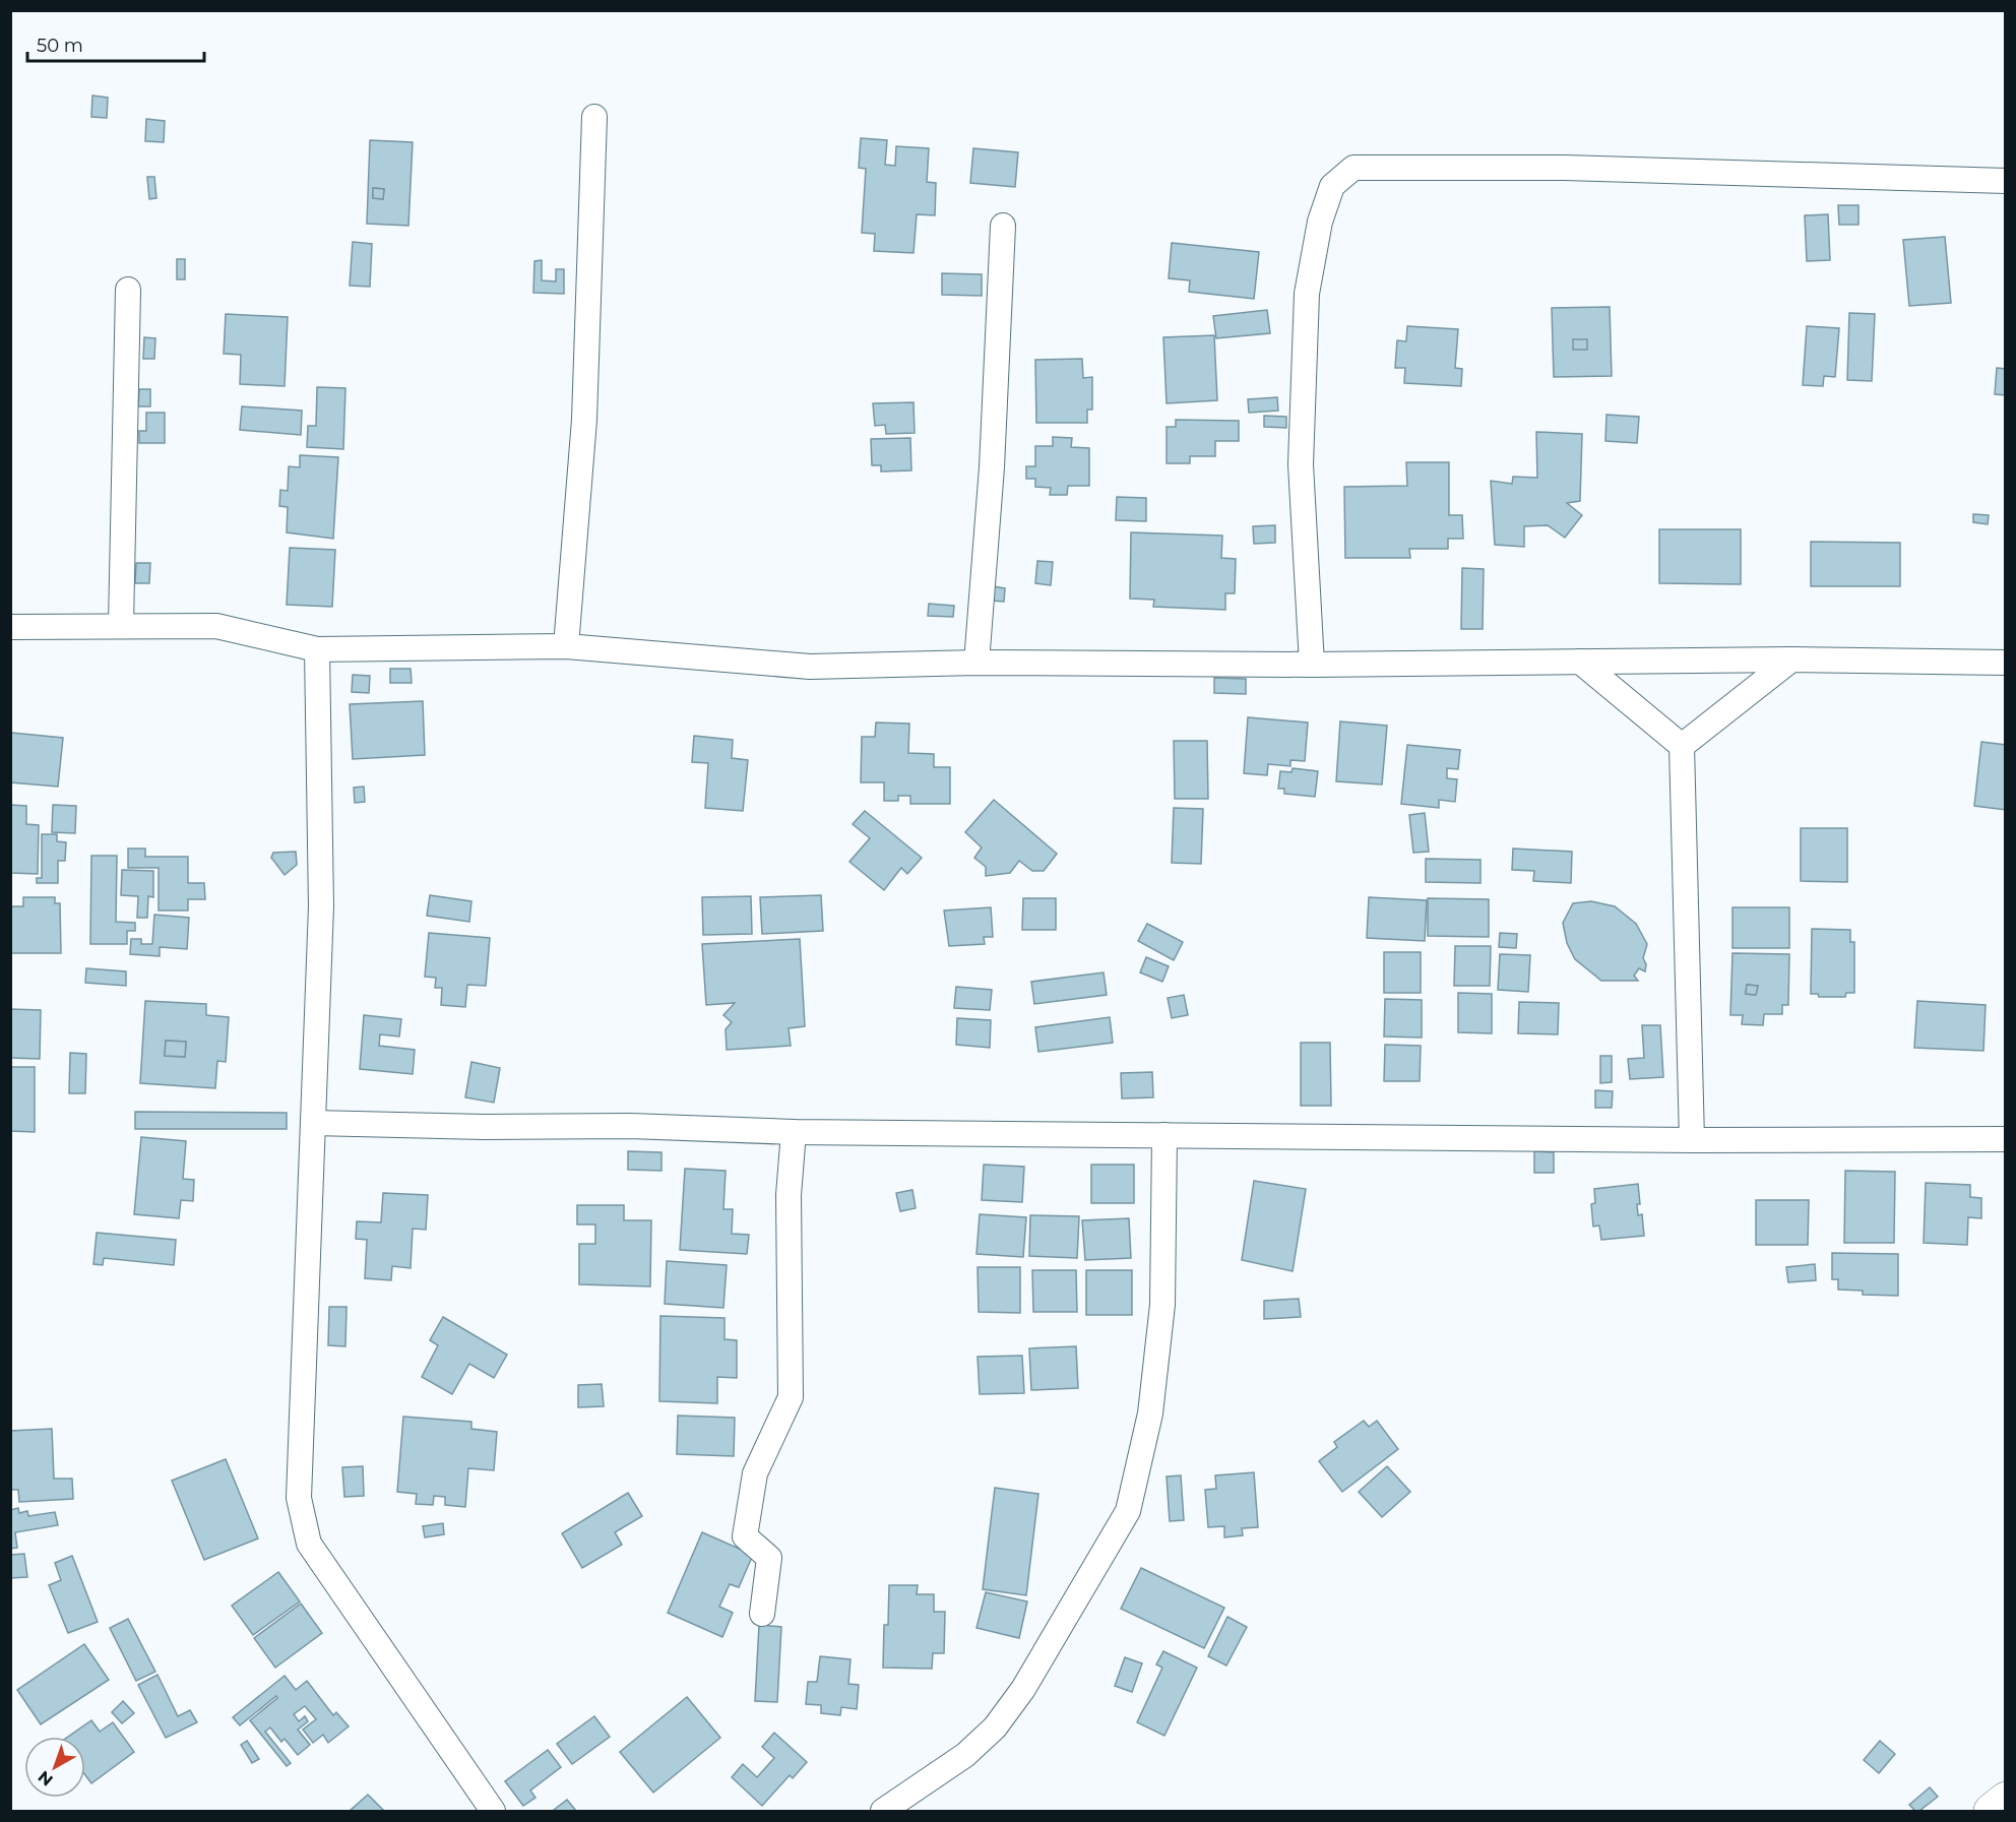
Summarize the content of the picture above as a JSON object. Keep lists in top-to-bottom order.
{
  "scale_bar": "50 m",
  "north": "bottom left"
}
